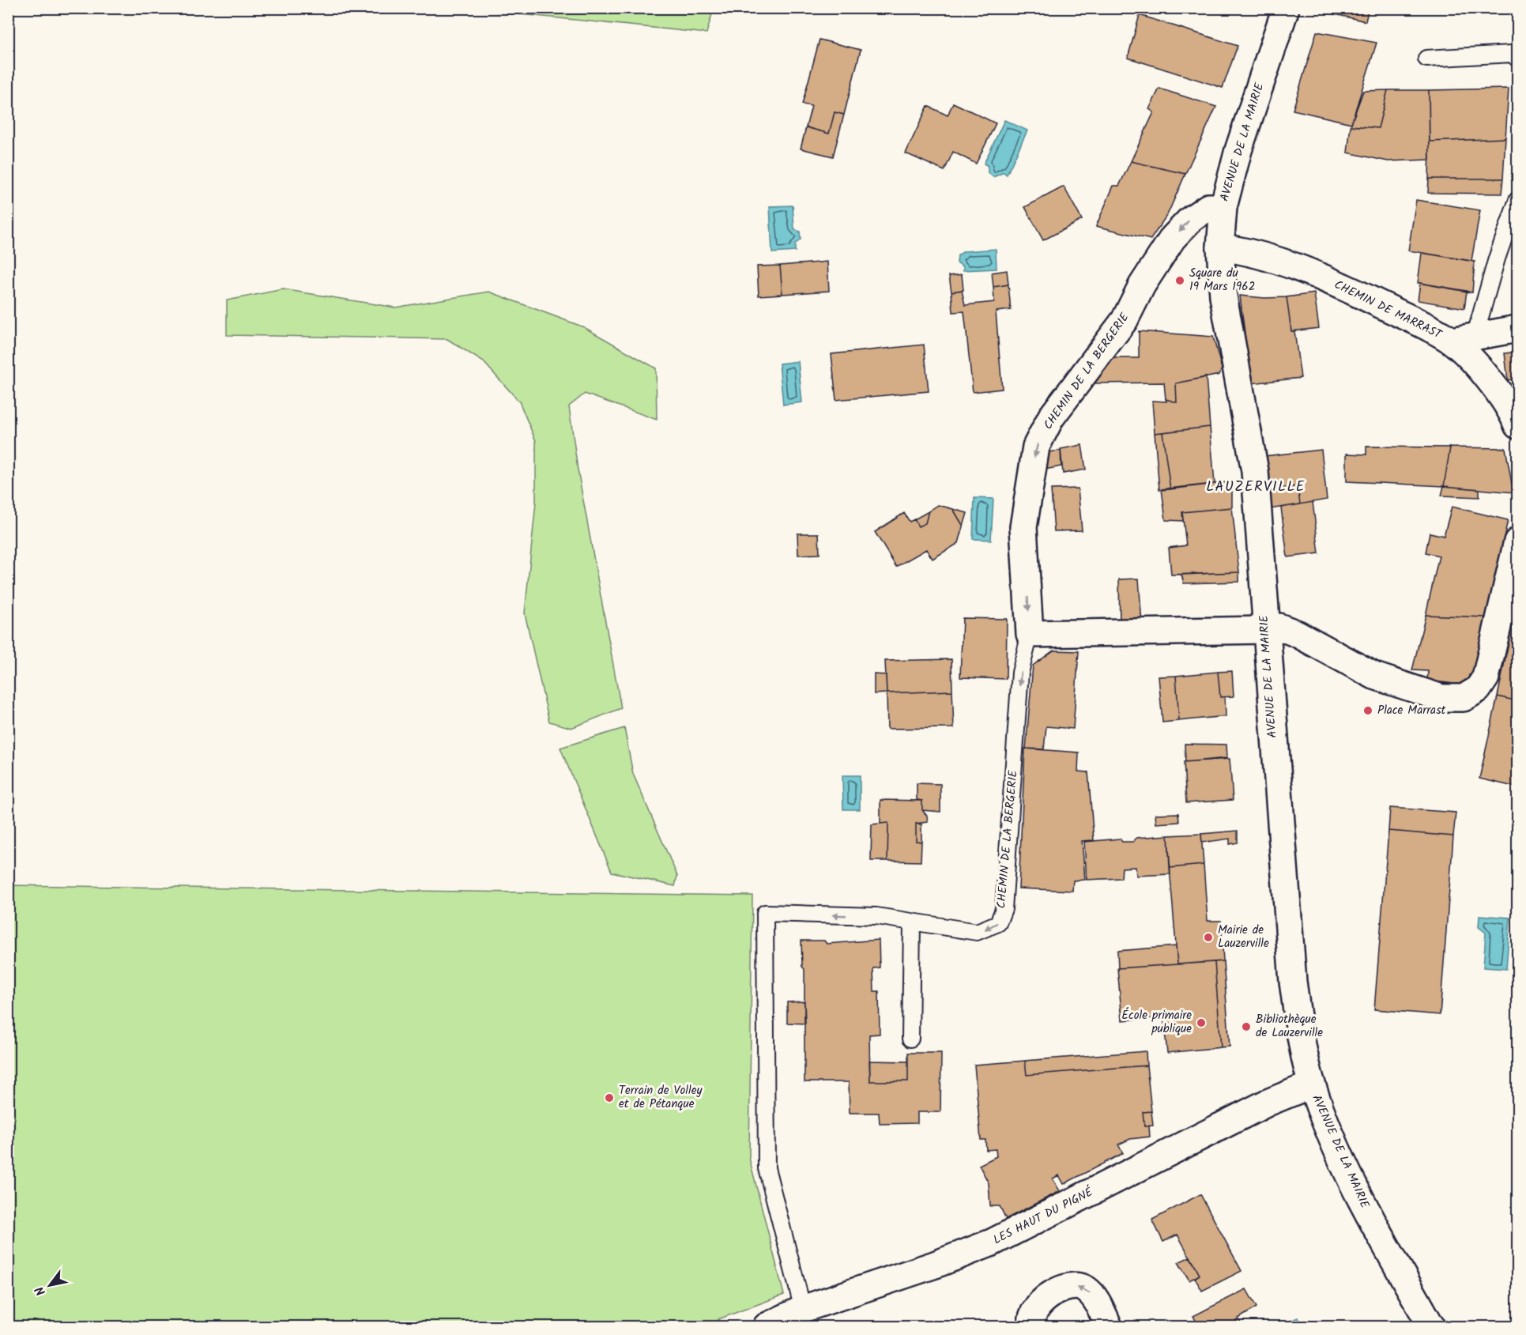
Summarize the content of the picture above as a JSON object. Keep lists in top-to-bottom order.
{
  "streets": {
    "street": [
      "AVENUE DE LA MAIRIE",
      "CHEMIN DE MARRAST",
      "CHEMIN DE LA BERGERIE",
      "LES HAUT DU PIGNÉ"
    ]
  },
  "crossings": [
    ["AVENUE DE LA MAIRIE", "CHEMIN DE MARRAST"],
    ["AVENUE DE LA MAIRIE", "CHEMIN DE LA BERGERIE"],
    ["AVENUE DE LA MAIRIE", "LES HAUT DU PIGNÉ"],
    ["CHEMIN DE LA BERGERIE", "LES HAUT DU PIGNÉ"]
  ],
  "one_way": ["CHEMIN DE LA BERGERIE"],
  "districts": ["LAUZERVILLE"],
  "places": [
    "Square du 19 Mars 1962",
    "Place Marrast",
    "Mairie de Lauzerville",
    "École primaire publique",
    "Bibliothèque de Lauzerville",
    "Terrain de Volley et de Pétanque"
  ],
  "north": "bottom left"
}
